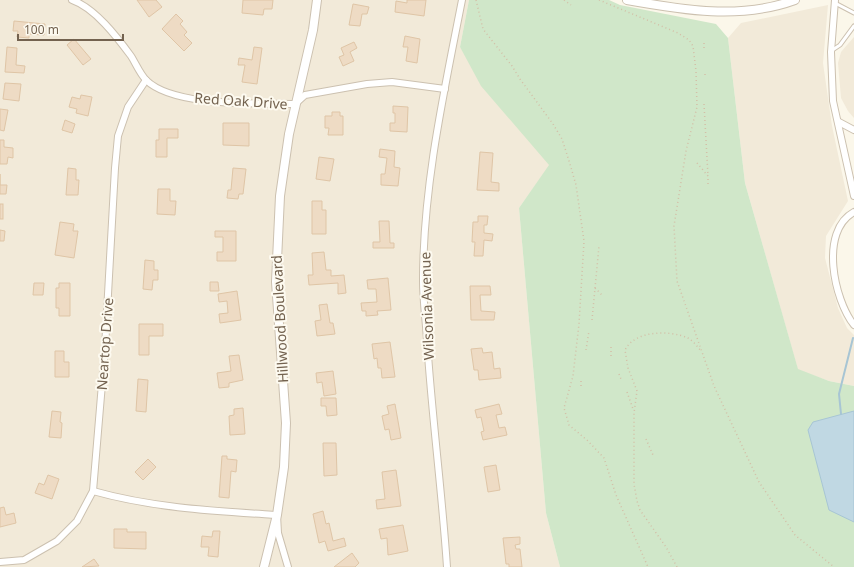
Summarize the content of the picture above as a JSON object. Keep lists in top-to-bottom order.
{
  "streets": {
    "street": [
      "Red Oak Drive",
      "Wilsonia Avenue",
      "Hillwood Boulevard",
      "Neartop Drive"
    ]
  },
  "crossings": [
    ["Red Oak Drive", "Wilsonia Avenue"],
    ["Red Oak Drive", "Hillwood Boulevard"],
    ["Red Oak Drive", "Neartop Drive"]
  ],
  "scale_bar": "100 m"
}
